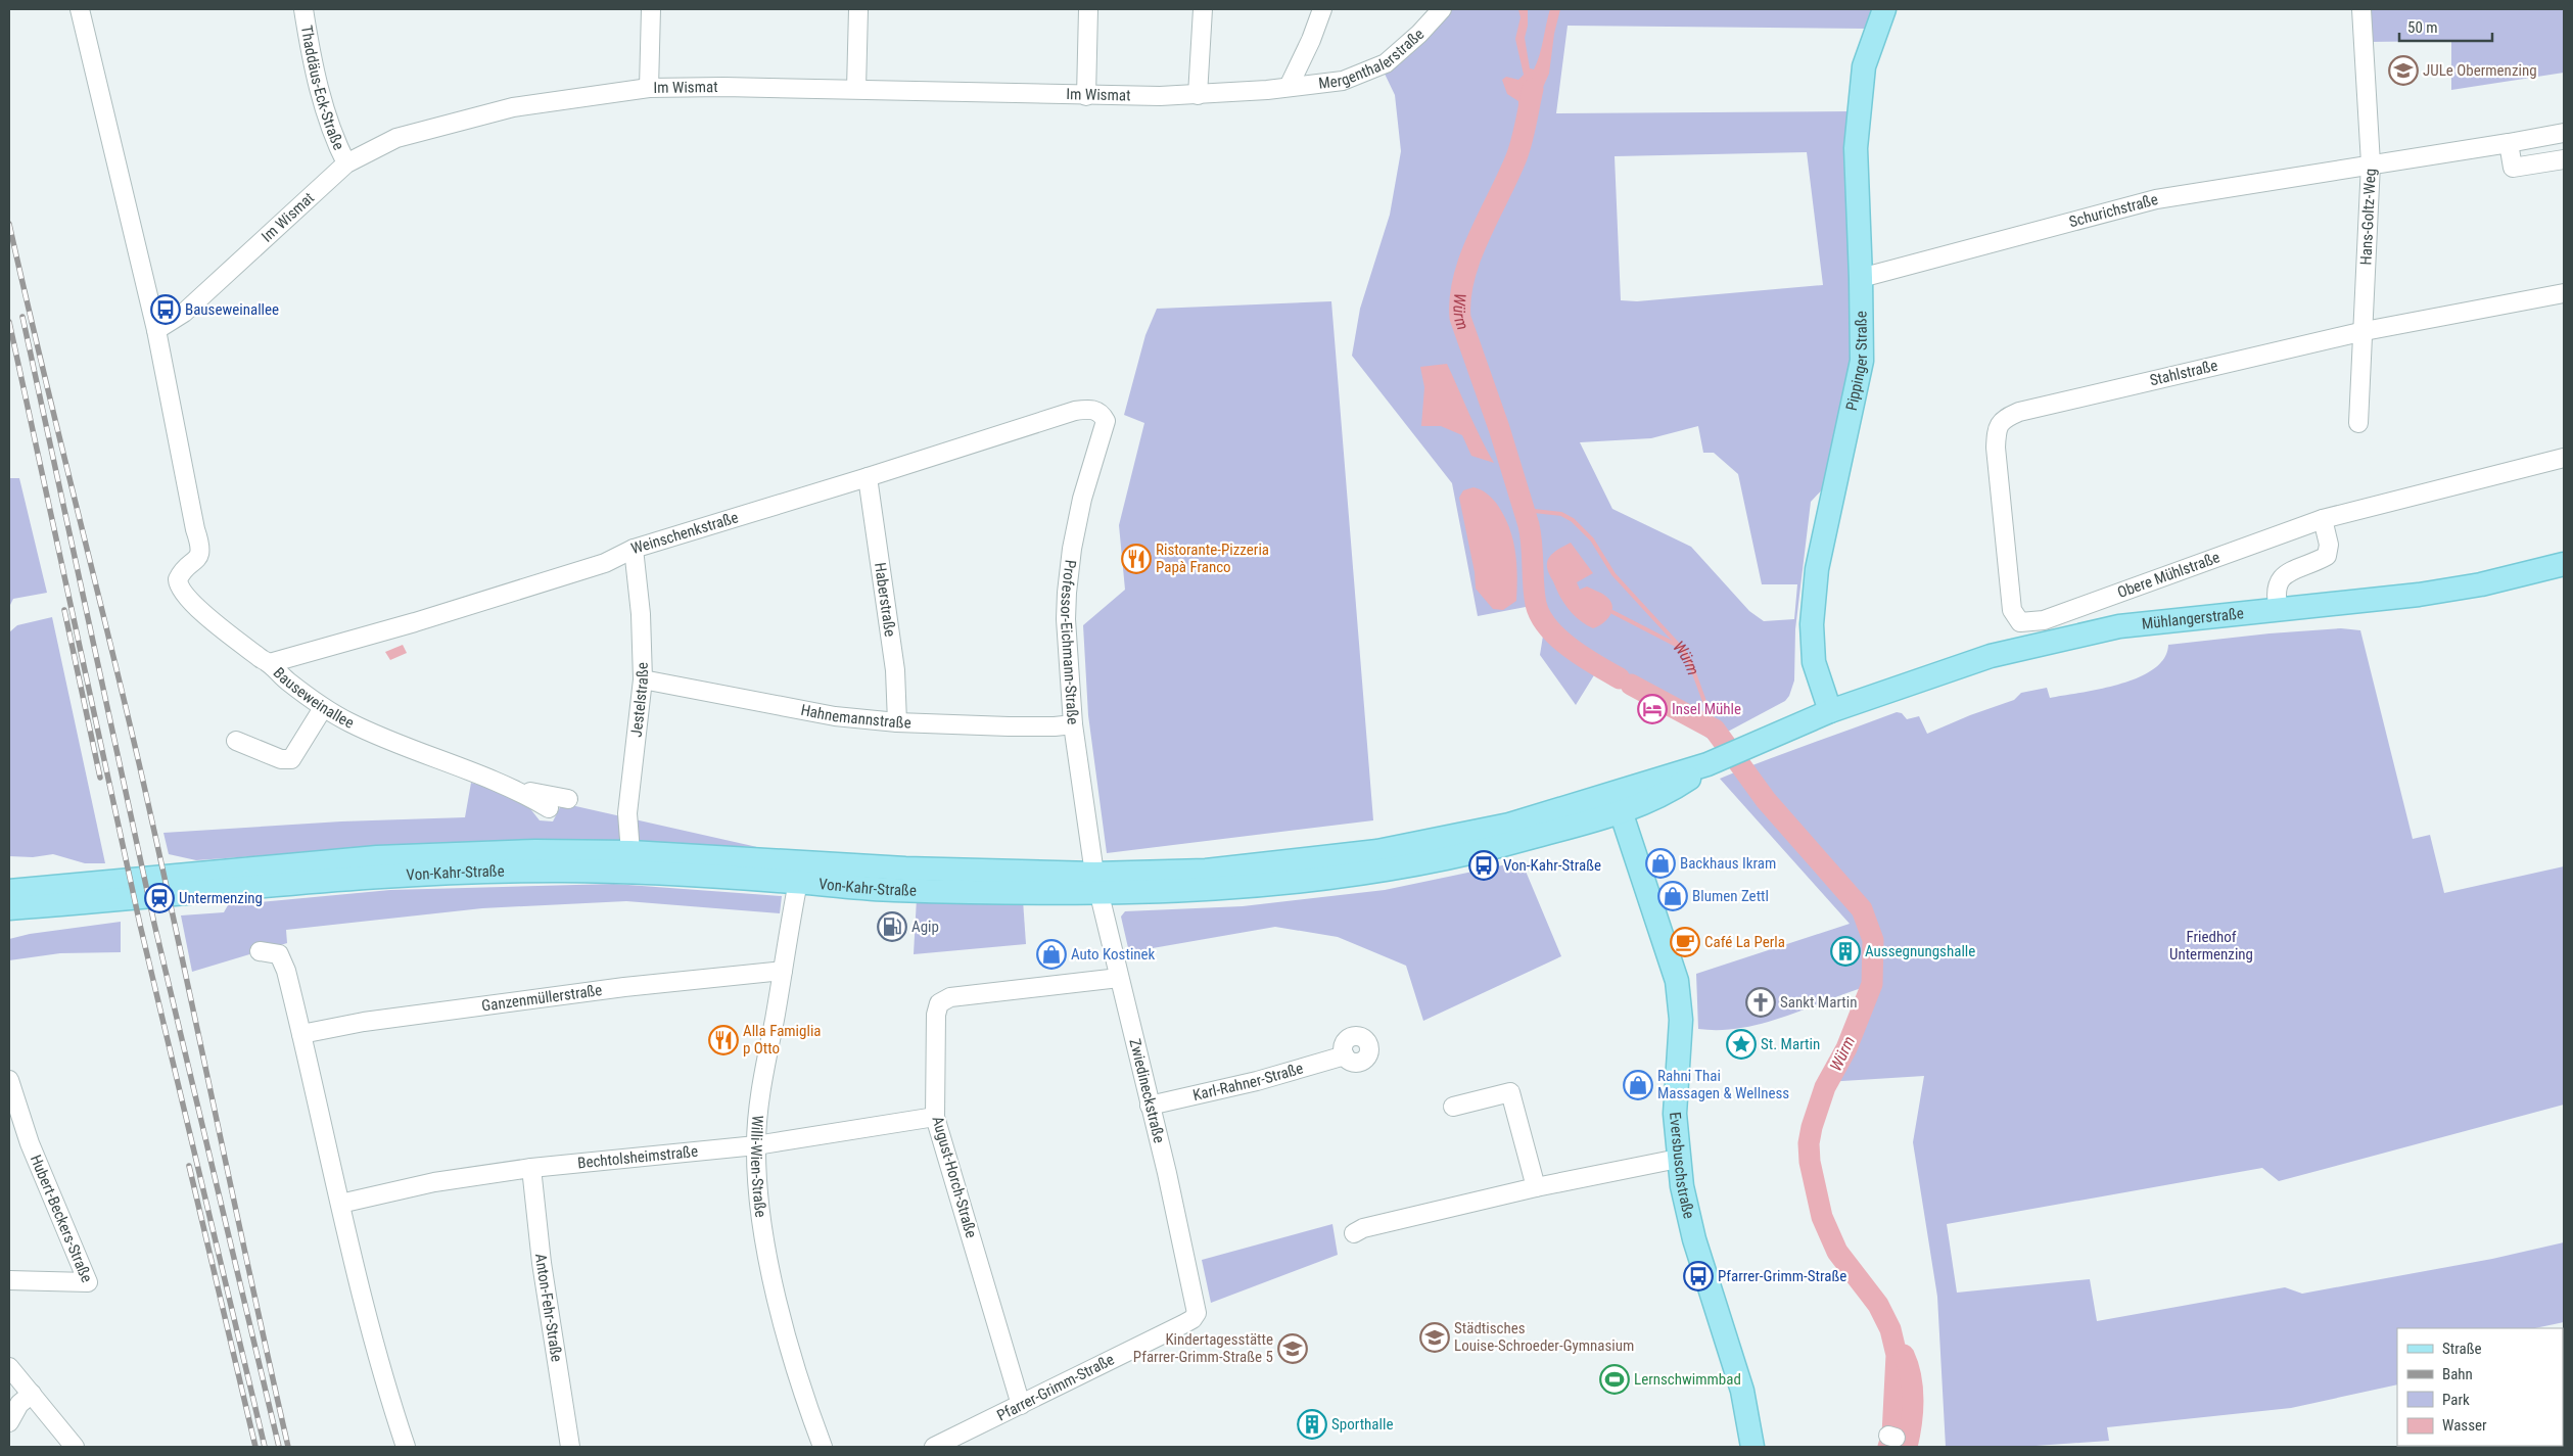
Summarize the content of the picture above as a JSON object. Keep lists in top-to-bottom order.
{
  "streets": {
    "main road": [
      "Pippinger Straße",
      "Mühlangerstraße",
      "Von-Kahr-Straße",
      "Eversbuschstraße"
    ],
    "street": [
      "Mergenthalerstraße",
      "Thaddäus-Eck-Straße",
      "Im Wismat",
      "Schurichstraße",
      "Hans-Goltz-Weg",
      "Stahlstraße",
      "Weinschenkstraße",
      "Obere Mühlstraße",
      "Haberstraße",
      "Professor-Eichmann-Straße",
      "Bauseweinallee",
      "Jestelstraße",
      "Hahnemannstraße",
      "Ganzenmüllerstraße",
      "Karl-Rahner-Straße",
      "Zwiedineckstraße",
      "Bechtolsheimstraße",
      "Willi-Wien-Straße",
      "August-Horch-Straße",
      "Hubert-Beckers-Straße",
      "Anton-Fehr-Straße",
      "Pfarrer-Grimm-Straße"
    ]
  },
  "crossings": [
    ["Mergenthalerstraße", "Im Wismat"],
    ["Thaddäus-Eck-Straße", "Im Wismat"],
    ["Im Wismat", "Bauseweinallee"],
    ["Schurichstraße", "Hans-Goltz-Weg"],
    ["Schurichstraße", "Pippinger Straße"],
    ["Hans-Goltz-Weg", "Stahlstraße"],
    ["Pippinger Straße", "Mühlangerstraße"],
    ["Pippinger Straße", "Von-Kahr-Straße"],
    ["Stahlstraße", "Obere Mühlstraße"],
    ["Weinschenkstraße", "Haberstraße"],
    ["Weinschenkstraße", "Professor-Eichmann-Straße"],
    ["Weinschenkstraße", "Bauseweinallee"],
    ["Weinschenkstraße", "Jestelstraße"],
    ["Haberstraße", "Hahnemannstraße"],
    ["Mühlangerstraße", "Von-Kahr-Straße"],
    ["Professor-Eichmann-Straße", "Hahnemannstraße"],
    ["Professor-Eichmann-Straße", "Von-Kahr-Straße"],
    ["Professor-Eichmann-Straße", "Zwiedineckstraße"],
    ["Jestelstraße", "Hahnemannstraße"],
    ["Jestelstraße", "Von-Kahr-Straße"],
    ["Von-Kahr-Straße", "Zwiedineckstraße"],
    ["Von-Kahr-Straße", "Eversbuschstraße"],
    ["Von-Kahr-Straße", "Willi-Wien-Straße"],
    ["Ganzenmüllerstraße", "Willi-Wien-Straße"],
    ["Karl-Rahner-Straße", "Zwiedineckstraße"],
    ["Zwiedineckstraße", "August-Horch-Straße"],
    ["Zwiedineckstraße", "Pfarrer-Grimm-Straße"],
    ["Bechtolsheimstraße", "Willi-Wien-Straße"],
    ["Bechtolsheimstraße", "August-Horch-Straße"],
    ["Bechtolsheimstraße", "Anton-Fehr-Straße"],
    ["August-Horch-Straße", "Pfarrer-Grimm-Straße"]
  ],
  "water": ["Würm"],
  "parks": ["Friedhof Untermenzing"],
  "places": {
    "school or university": ["JULe Obermenzing", "Städtisches Louise-Schroeder-Gymnasium", "Kindertagesstätte Pfarrer-Grimm-Straße 5"],
    "bus stop": ["Bauseweinallee", "Von-Kahr-Straße", "Pfarrer-Grimm-Straße"],
    "restaurant": ["Ristorante-Pizzeria Papà Franco", "Alla Famiglia p Otto"],
    "hotel": ["Insel Mühle"],
    "shop": [
      "Backhaus Ikram",
      "Blumen Zettl",
      "Auto Kostinek",
      "Rahni Thai Massagen & Wellness"
    ],
    "station": ["Untermenzing"],
    "fuel station": ["Agip"],
    "cafe": ["Café La Perla"],
    "building": ["Aussegnungshalle", "Sporthalle"],
    "church": ["Sankt Martin"],
    "place": ["St. Martin"],
    "sports": ["Lernschwimmbad"]
  },
  "legend": [
    "Straße",
    "Bahn",
    "Park",
    "Wasser"
  ],
  "scale_bar": "50 m"
}
